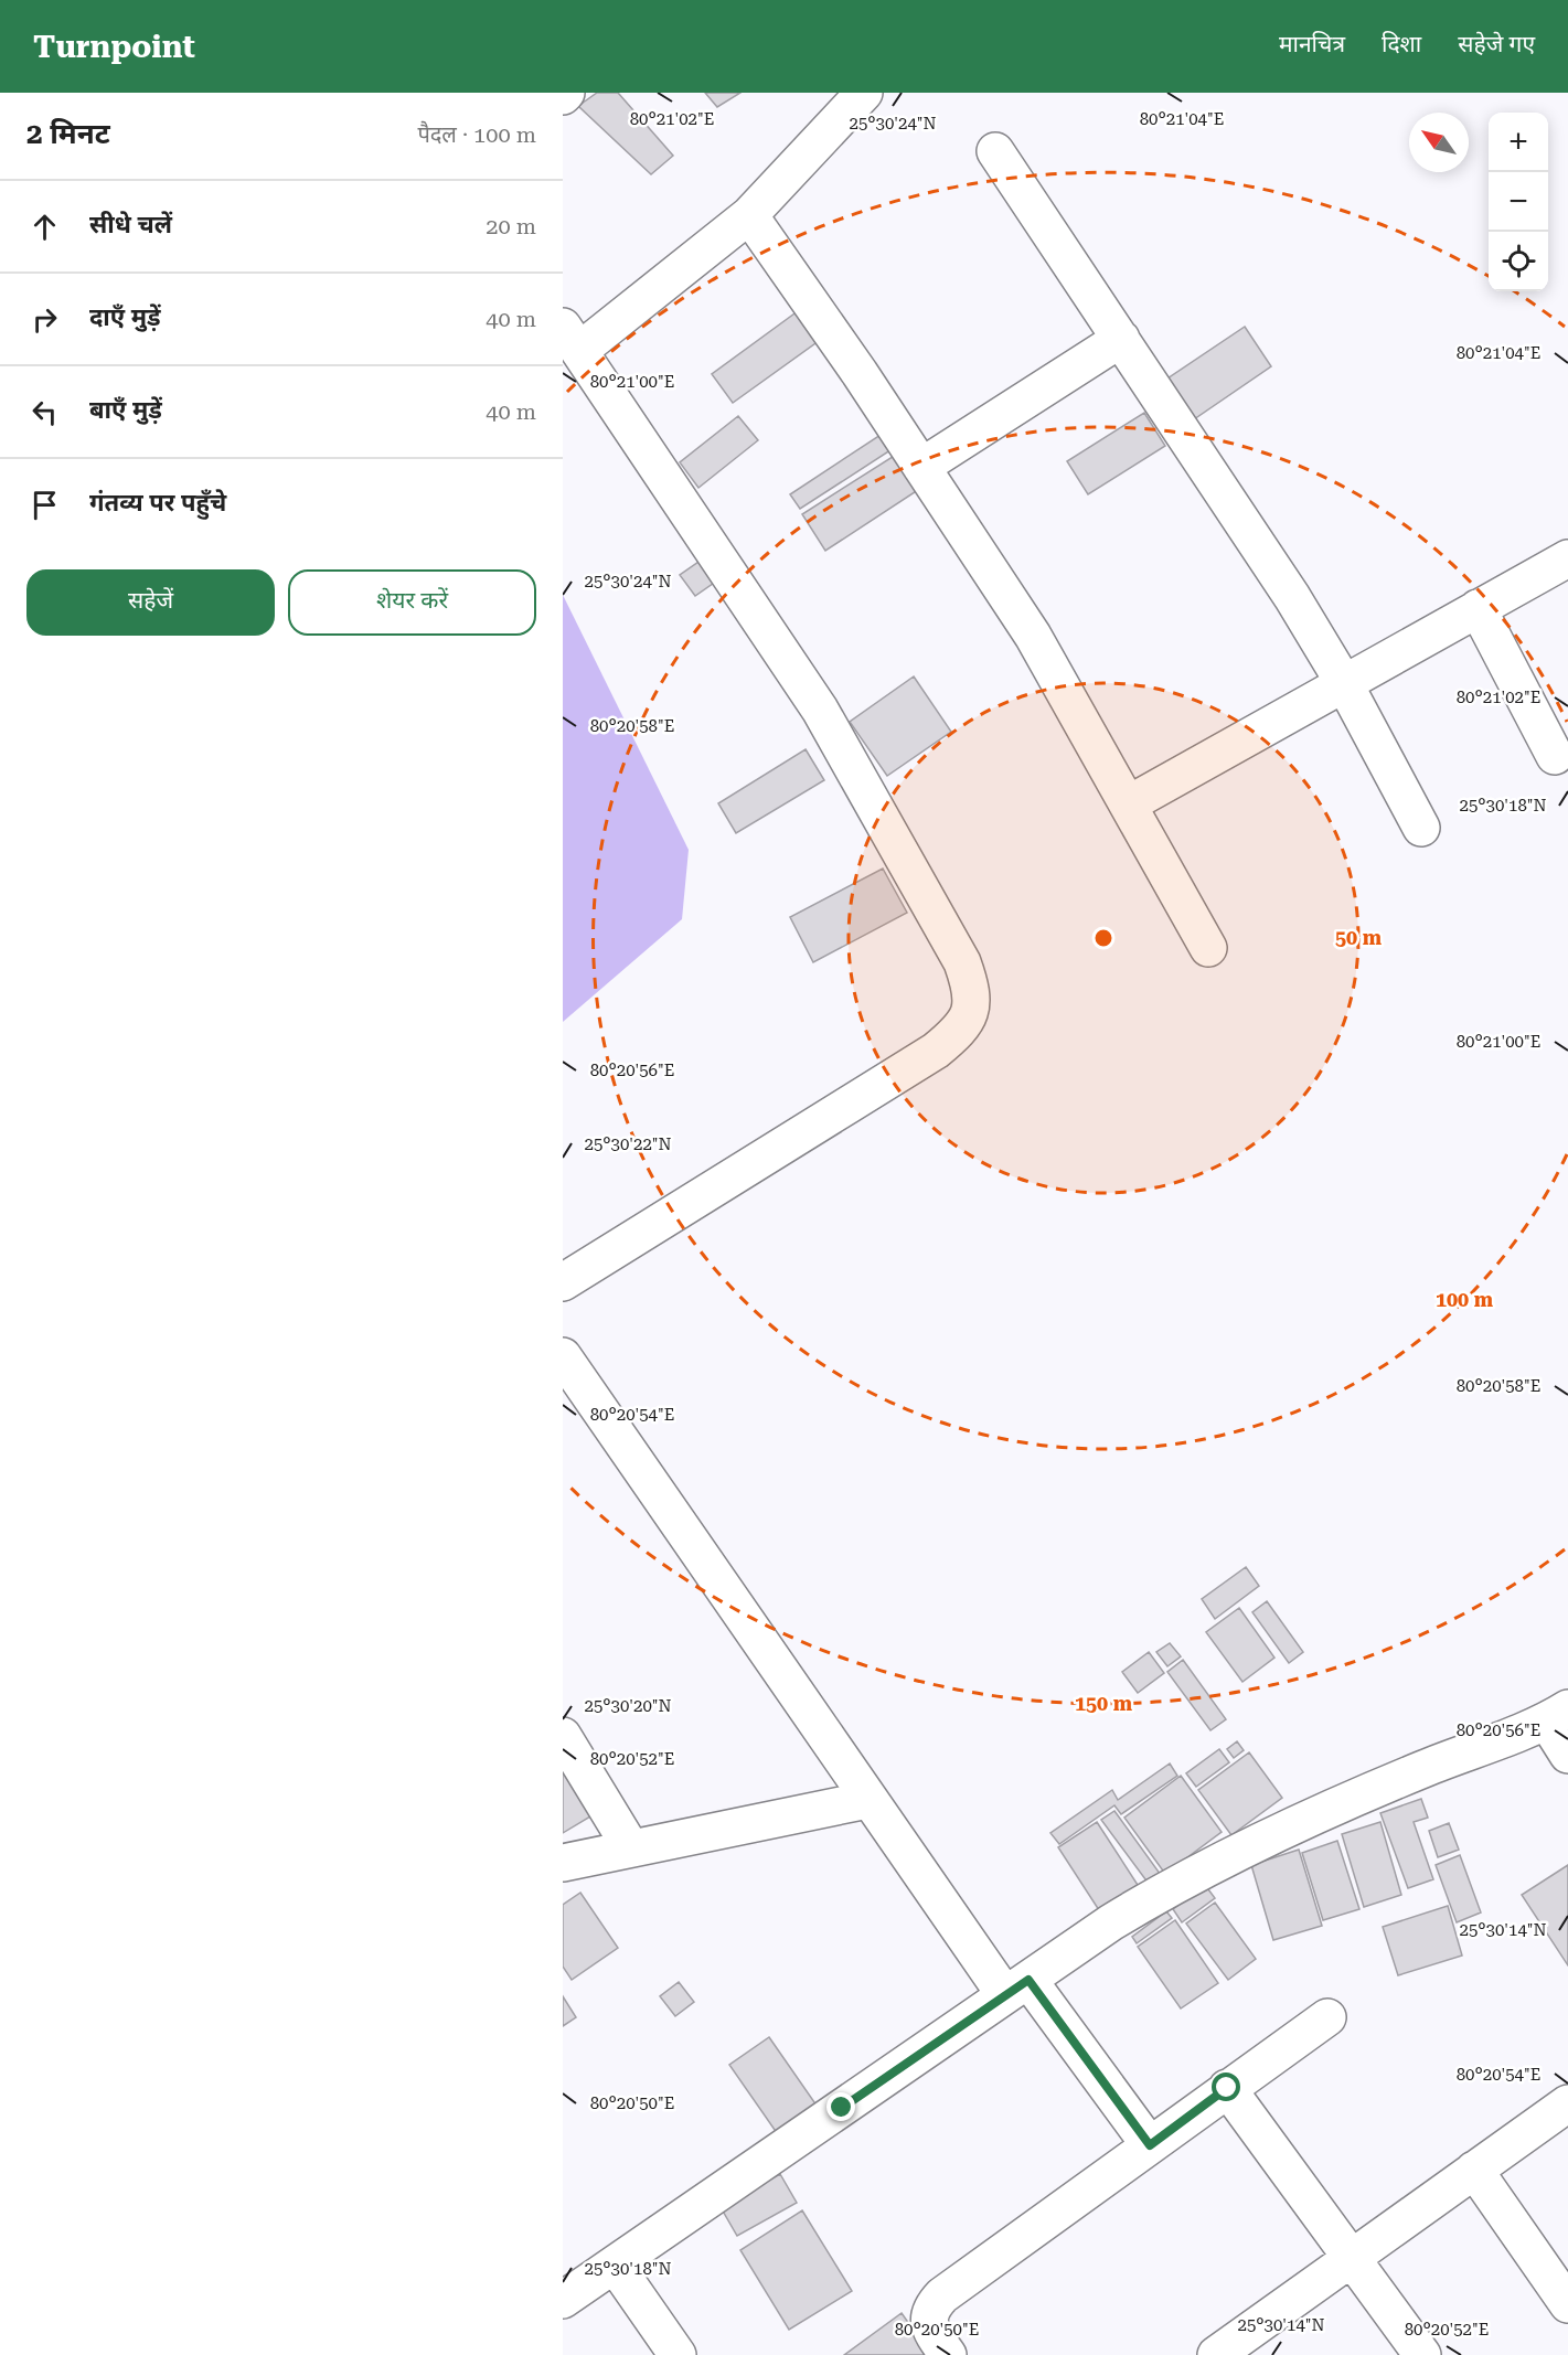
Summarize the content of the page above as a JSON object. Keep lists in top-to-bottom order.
{
  "north": "top left",
  "page": {
    "header": "Turnpoint",
    "nav": ["मानचित्र", "दिशा", "सहेजे गए"],
    "heading": ["2 मिनट", "पैदल · 100 m"],
    "map_buttons": ["+", "−"],
    "list": [
      ["सीधे चलें", "20 m"],
      ["दाएँ मुड़ें", "40 m"],
      ["बाएँ मुड़ें", "40 m"],
      "गंतव्य पर पहुँचे"
    ],
    "buttons": ["सहेजें", "शेयर करें"]
  },
  "coordinates": [
    "80°21'02\"E",
    "80°21'04\"E",
    "25°30'24\"N",
    "80°21'00\"E",
    "80°20'58\"E",
    "25°30'18\"N",
    "80°20'56\"E",
    "25°30'22\"N",
    "80°20'54\"E",
    "25°30'20\"N",
    "80°20'52\"E",
    "25°30'14\"N",
    "80°20'50\"E"
  ],
  "rings": ["50 m", "100 m", "150 m"]
}
